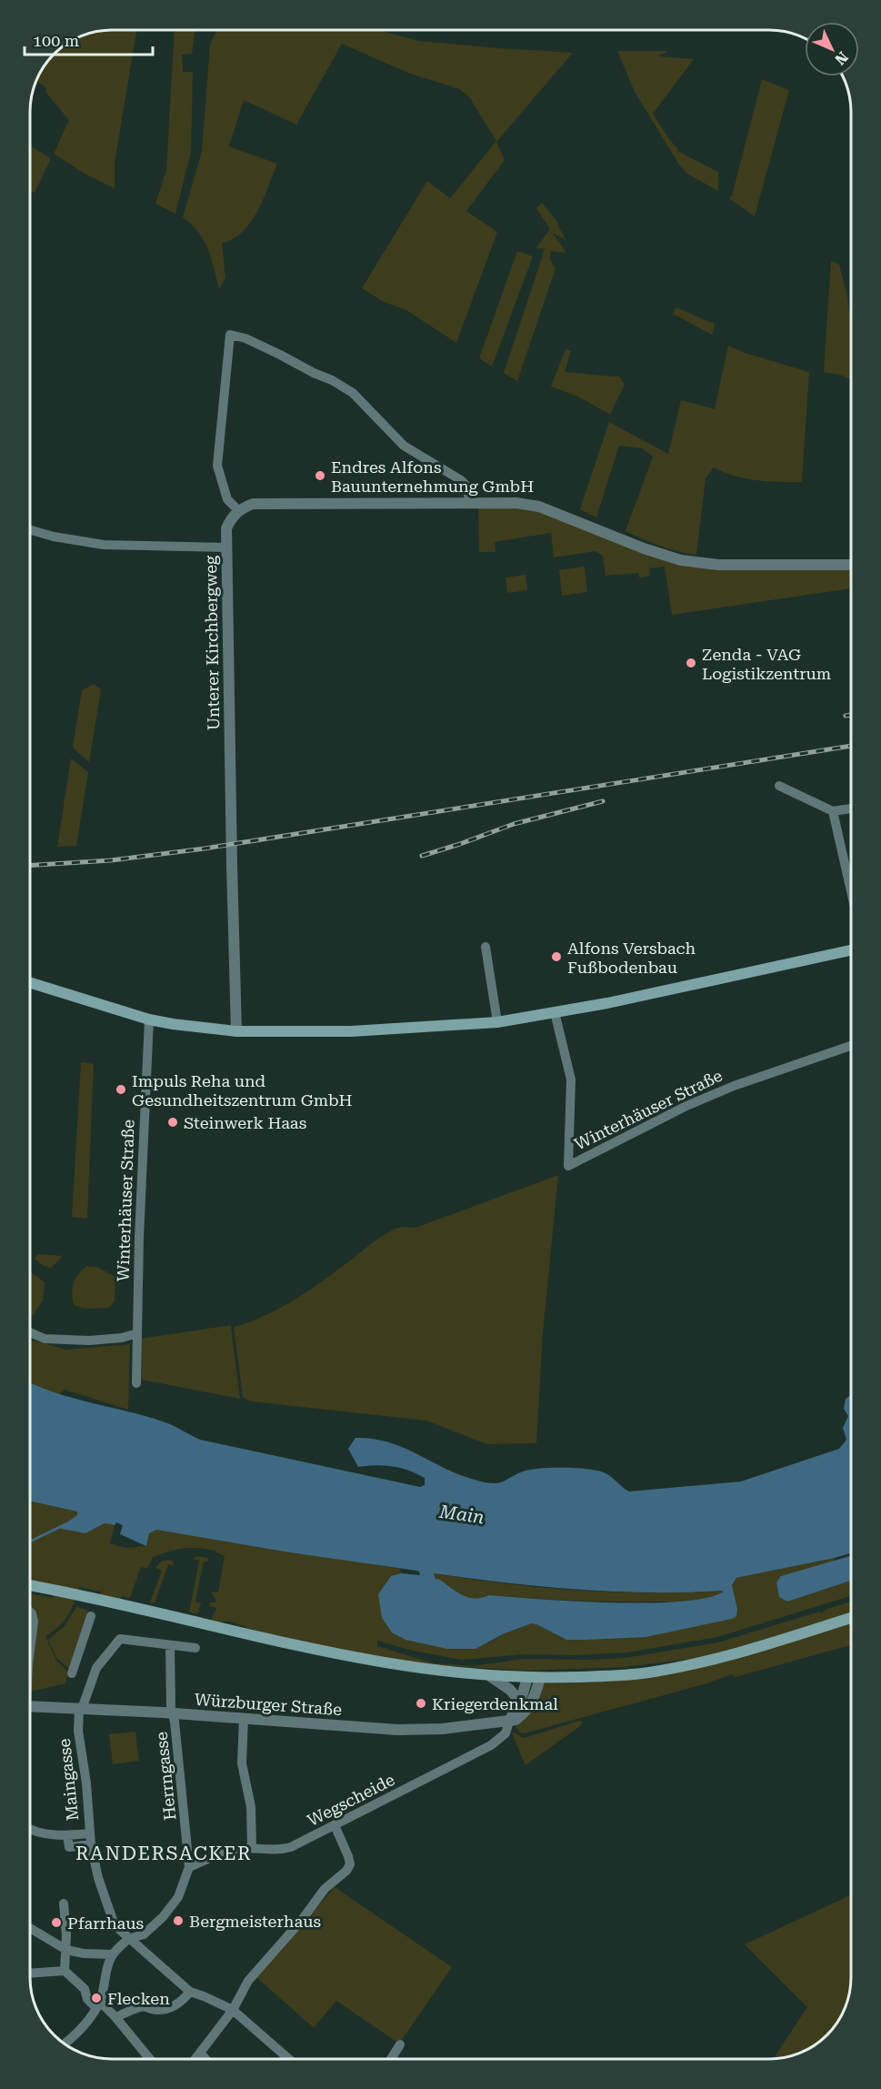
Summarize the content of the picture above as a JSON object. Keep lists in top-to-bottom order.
{
  "streets": {
    "street": [
      "Unterer Kirchbergweg",
      "Winterhäuser Straße",
      "Würzburger Straße",
      "Herrngasse",
      "Maingasse",
      "Wegscheide"
    ]
  },
  "crossings": [
    ["Würzburger Straße", "Herrngasse"],
    ["Würzburger Straße", "Maingasse"],
    ["Würzburger Straße", "Wegscheide"],
    ["Herrngasse", "Maingasse"],
    ["Herrngasse", "Wegscheide"]
  ],
  "districts": ["RANDERSACKER"],
  "water": ["Main"],
  "places": [
    "Endres Alfons Bauunternehmung GmbH",
    "Zenda - VAG Logistikzentrum",
    "Alfons Versbach Fußbodenbau",
    "Impuls Reha und Gesundheitszentrum GmbH",
    "Steinwerk Haas",
    "Kriegerdenkmal",
    "Bergmeisterhaus",
    "Pfarrhaus",
    "Flecken"
  ],
  "scale_bar": "100 m",
  "north": "bottom right"
}
